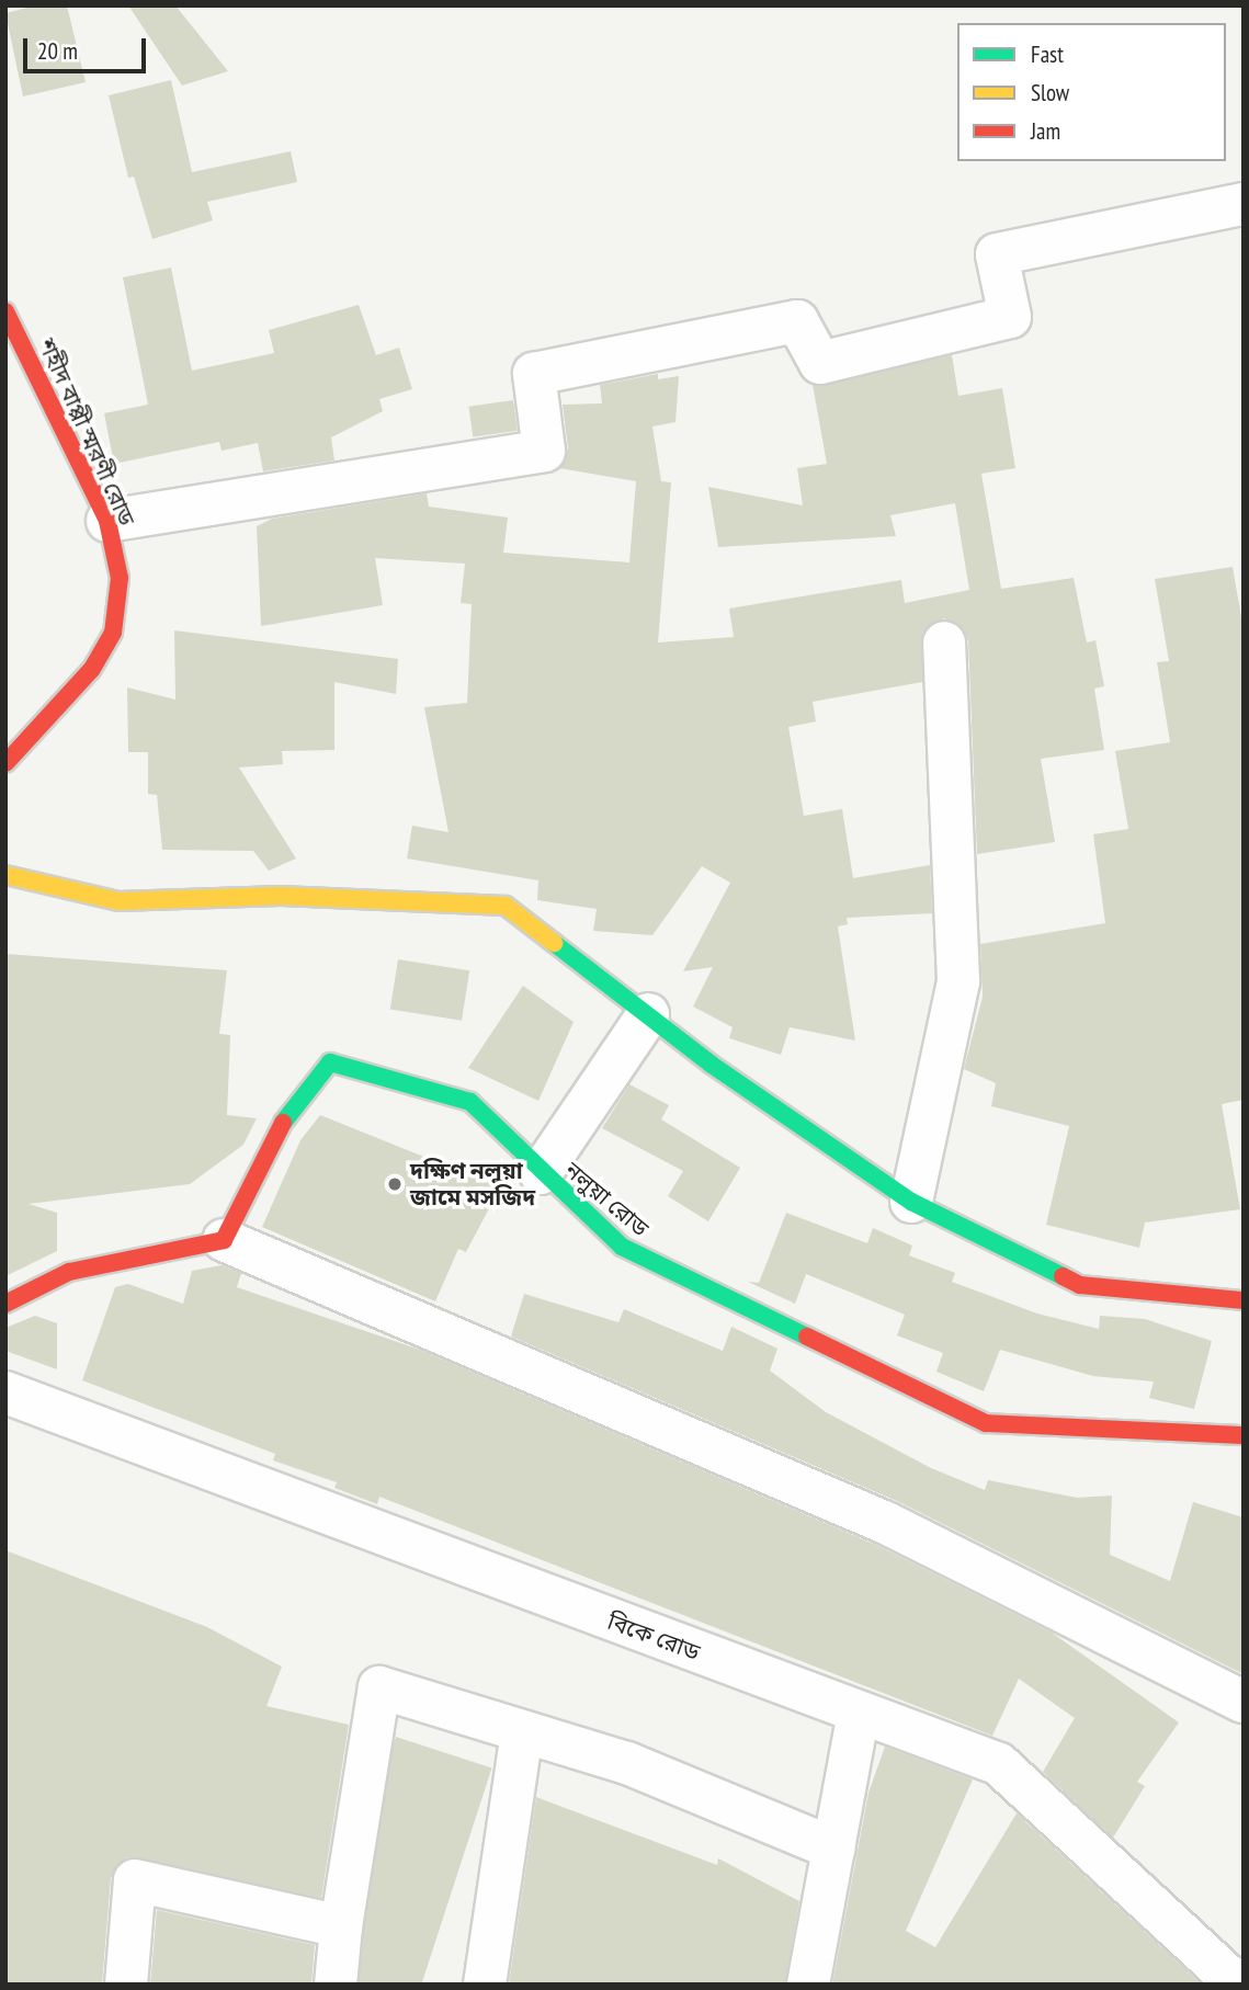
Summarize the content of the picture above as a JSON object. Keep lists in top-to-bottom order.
{
  "streets": {
    "street": ["শহীদ বাপ্পী স্মরণী রোড", "নলুয়া রোড", "বিকে রোড"]
  },
  "places": ["দক্ষিণ নলুয়া জামে মসজিদ"],
  "legend": ["Fast", "Slow", "Jam"],
  "scale_bar": "20 m"
}
